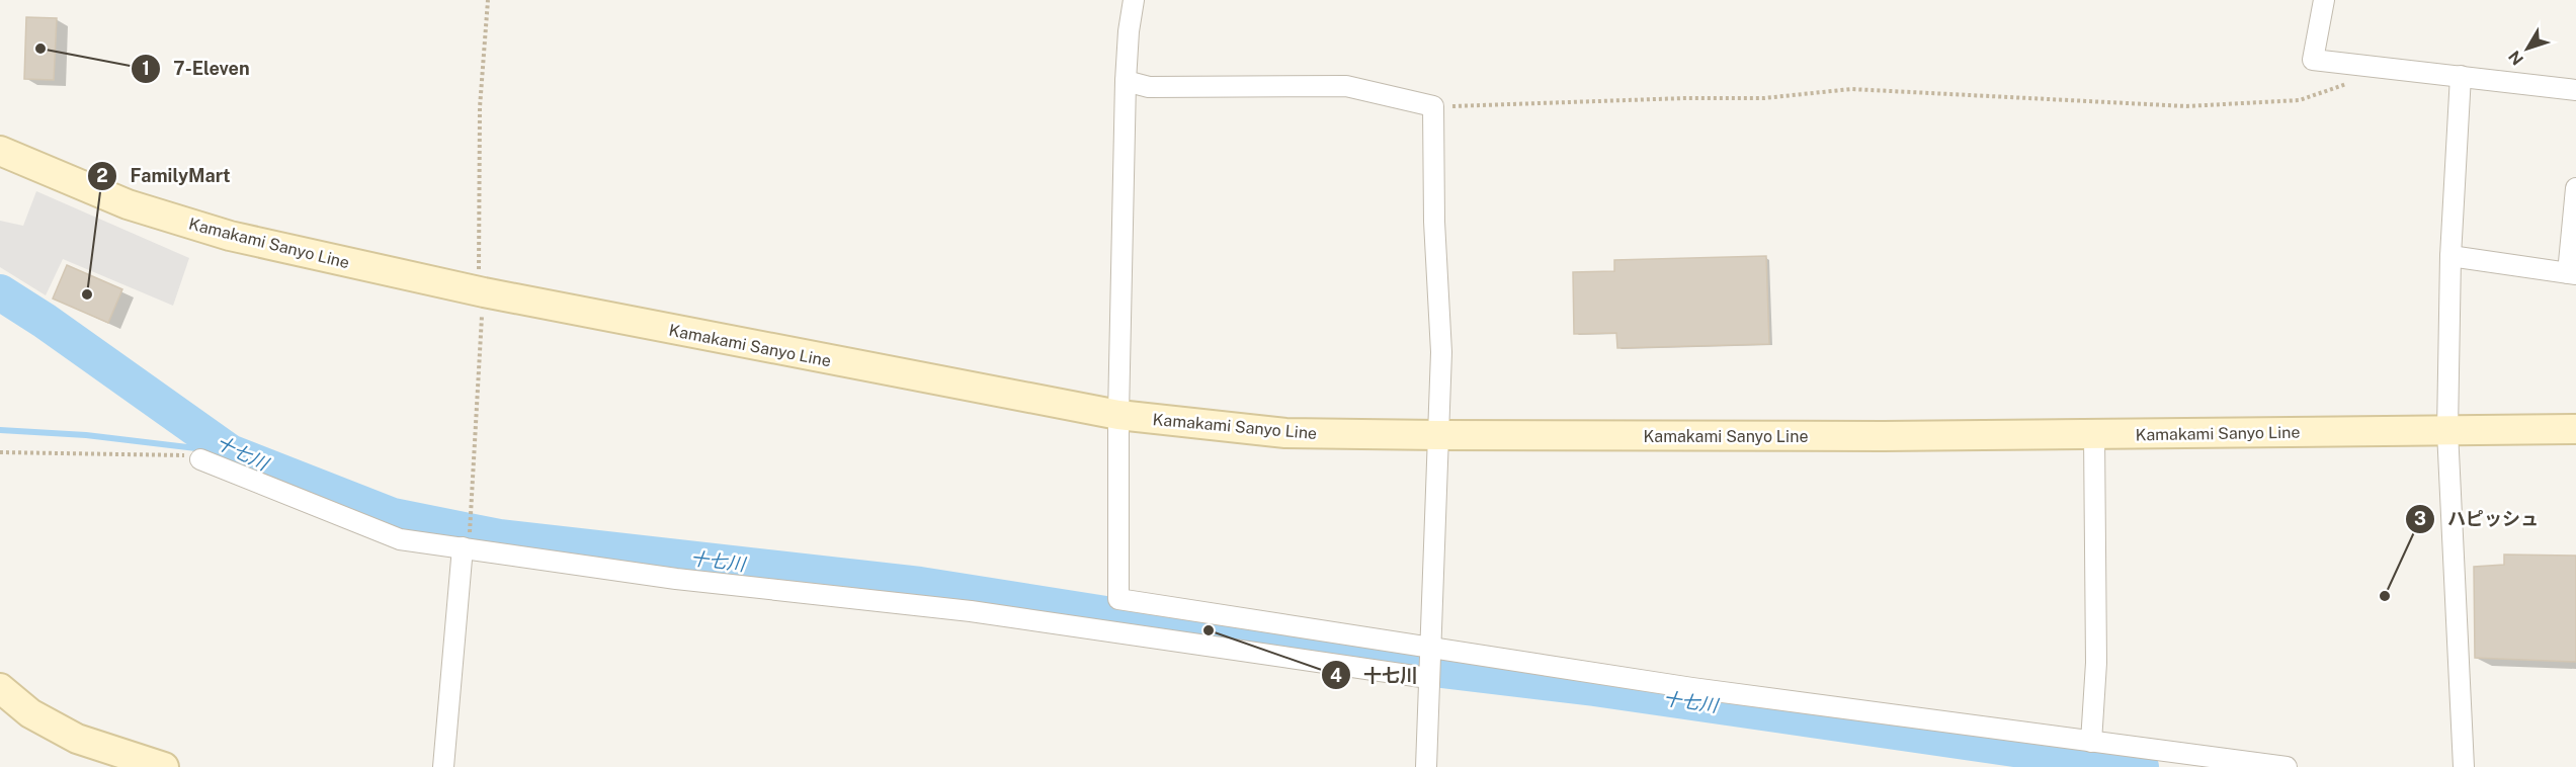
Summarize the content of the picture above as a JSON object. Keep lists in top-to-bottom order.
{
  "streets": {
    "main road": ["Kamakami Sanyo Line"]
  },
  "water": ["十七川"],
  "places": [
    "7-Eleven",
    "FamilyMart",
    "ハピッシュ",
    "十七川"
  ],
  "north": "bottom left"
}
